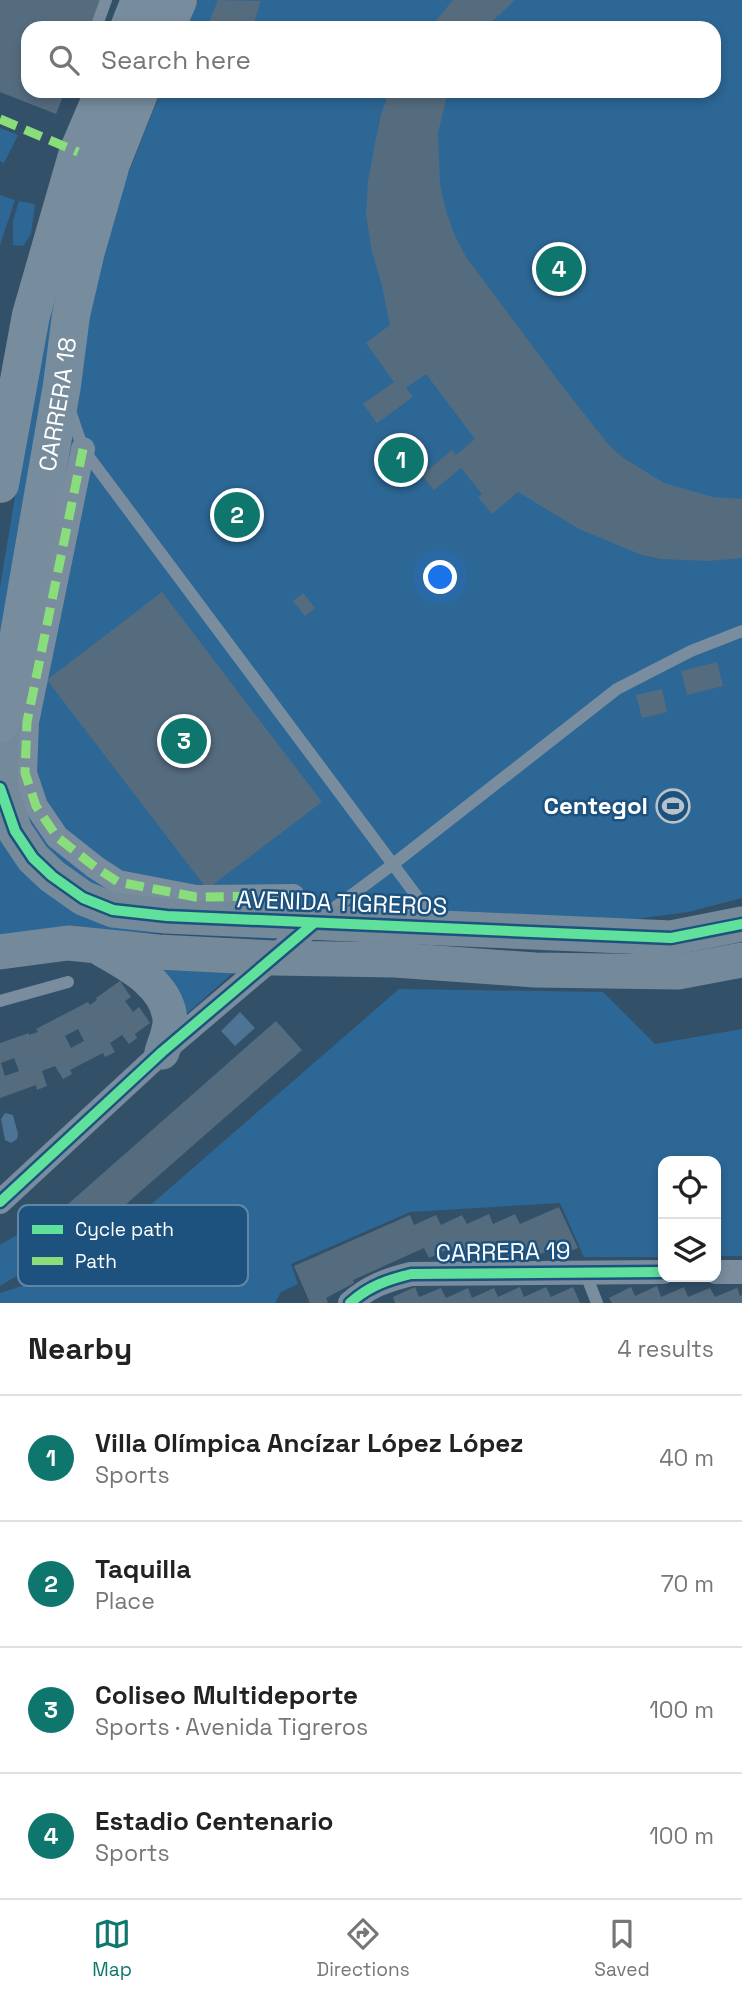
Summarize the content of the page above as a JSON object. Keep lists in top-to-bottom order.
{
  "streets": {
    "main road": ["CARRERA 18"],
    "street": ["AVENIDA TIGREROS", "CARRERA 19"]
  },
  "crossings": [
    ["CARRERA 18", "AVENIDA TIGREROS"]
  ],
  "places": {
    "sports": ["Centegol"]
  },
  "legend": ["Cycle path", "Path"],
  "page": {
    "search": "Search here",
    "pins": [
      "4",
      "1",
      "2",
      "3"
    ],
    "heading": ["Nearby", "4 results"],
    "list": [
      {
        "mark": "1",
        "name": "Villa Olímpica Ancízar López López",
        "note": "Sports",
        "value": "40 m"
      },
      {
        "mark": "2",
        "name": "Taquilla",
        "note": "Place",
        "value": "70 m"
      },
      {
        "mark": "3",
        "name": "Coliseo Multideporte",
        "note": "Sports · Avenida Tigreros",
        "value": "100 m"
      },
      {
        "mark": "4",
        "name": "Estadio Centenario",
        "note": "Sports",
        "value": "100 m"
      }
    ],
    "nav": ["Map", "Directions", "Saved"]
  }
}
